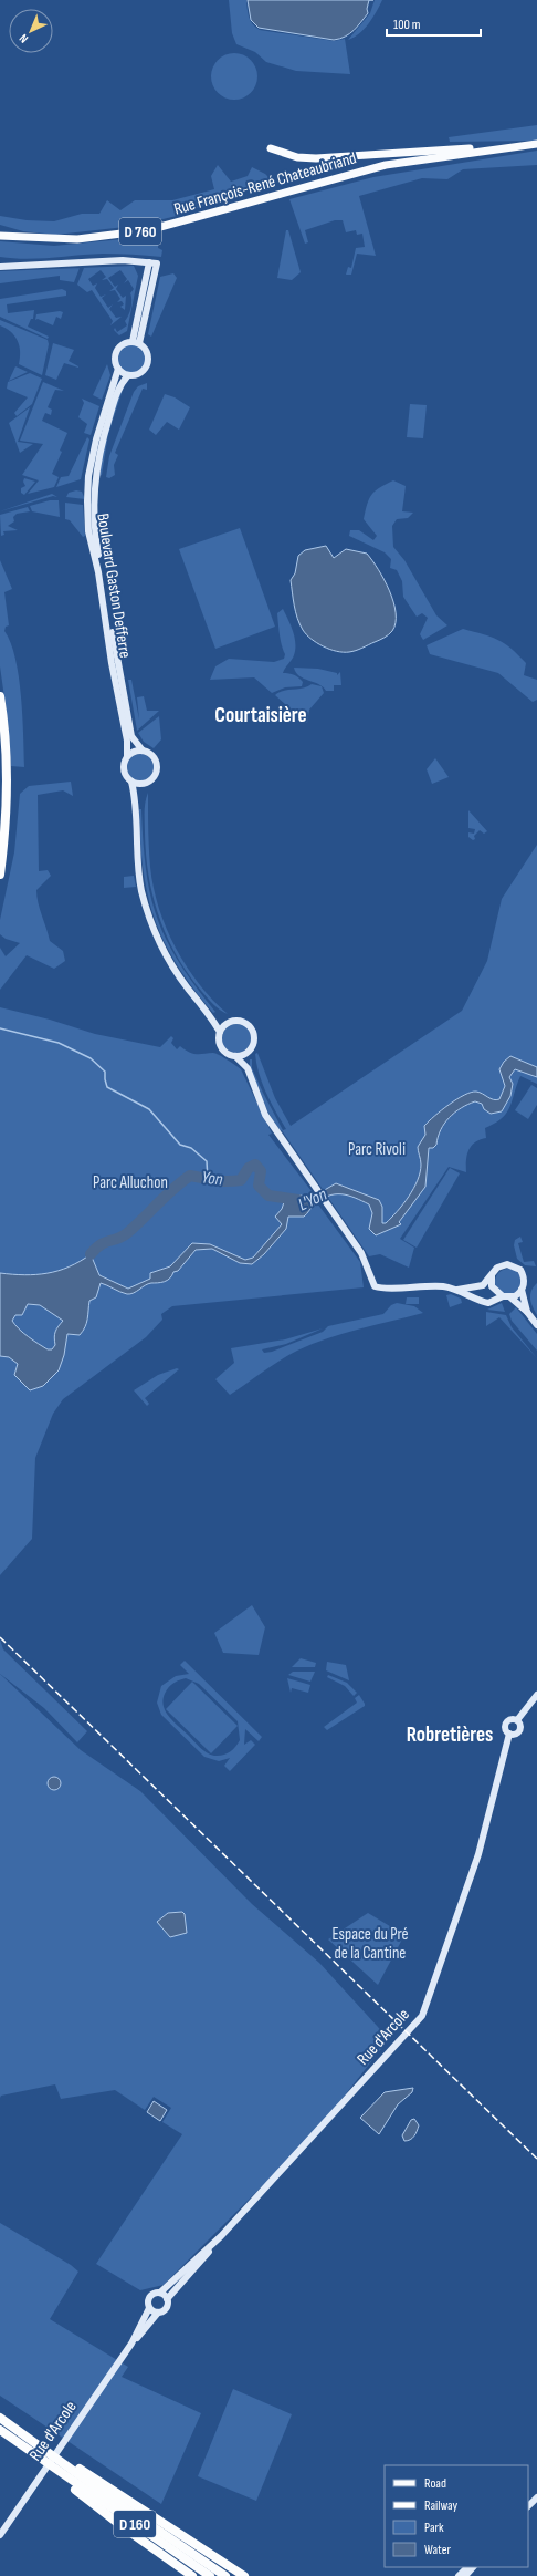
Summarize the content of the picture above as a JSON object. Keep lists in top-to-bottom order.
{
  "streets": {
    "highway": ["D 160"],
    "main road": [
      "Rue François-René Chateaubriand",
      "D 760",
      "Boulevard Gaston Defferre",
      "Rue d'Arcole"
    ]
  },
  "districts": ["Courtaisière", "Robretières"],
  "water": ["Yon", "L'Yon"],
  "parks": ["Parc Rivoli", "Parc Alluchon", "Espace du Pré de la Cantine"],
  "legend": [
    "Road",
    "Railway",
    "Park",
    "Water"
  ],
  "scale_bar": "100 m",
  "north": "bottom left"
}
